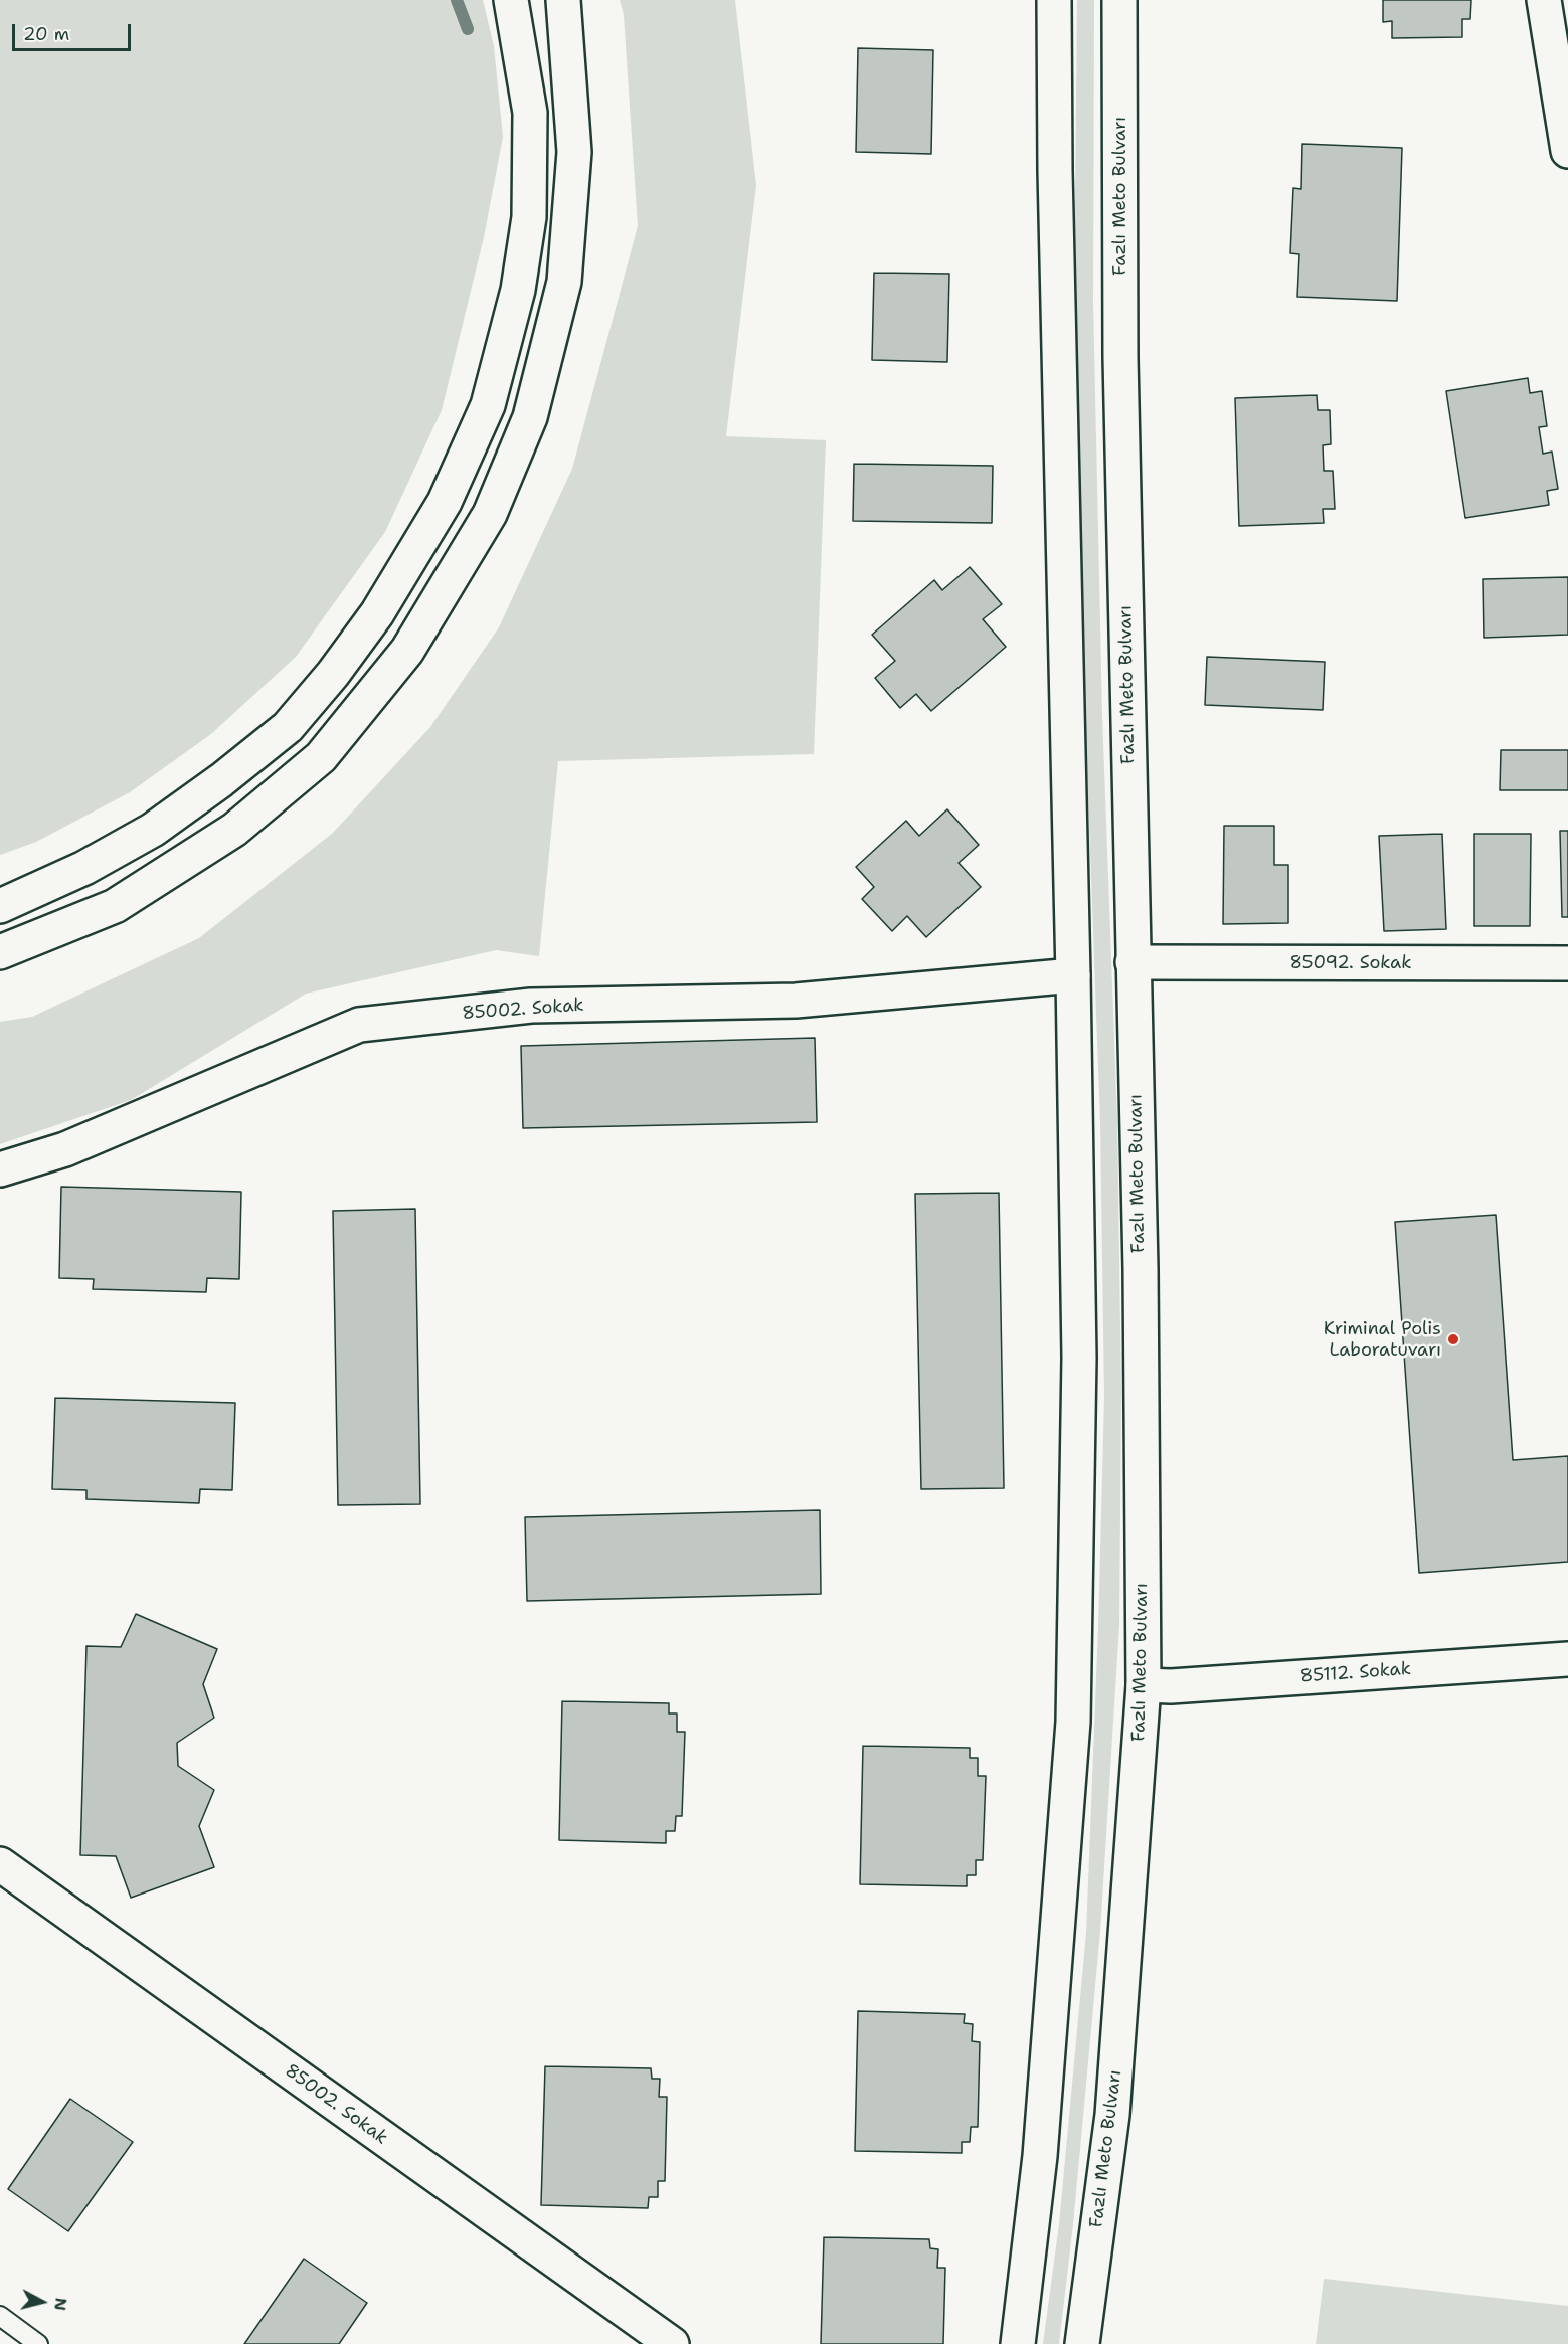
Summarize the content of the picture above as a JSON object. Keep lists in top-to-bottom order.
{
  "streets": {
    "main road": [
      "Fazlı Meto Bulvarı",
      "85092. Sokak",
      "85002. Sokak",
      "85112. Sokak"
    ]
  },
  "crossings": [
    ["Fazlı Meto Bulvarı", "85092. Sokak"],
    ["Fazlı Meto Bulvarı", "85112. Sokak"]
  ],
  "places": ["Kriminal Polis Laboratuvarı"],
  "scale_bar": "20 m",
  "north": "right"
}
